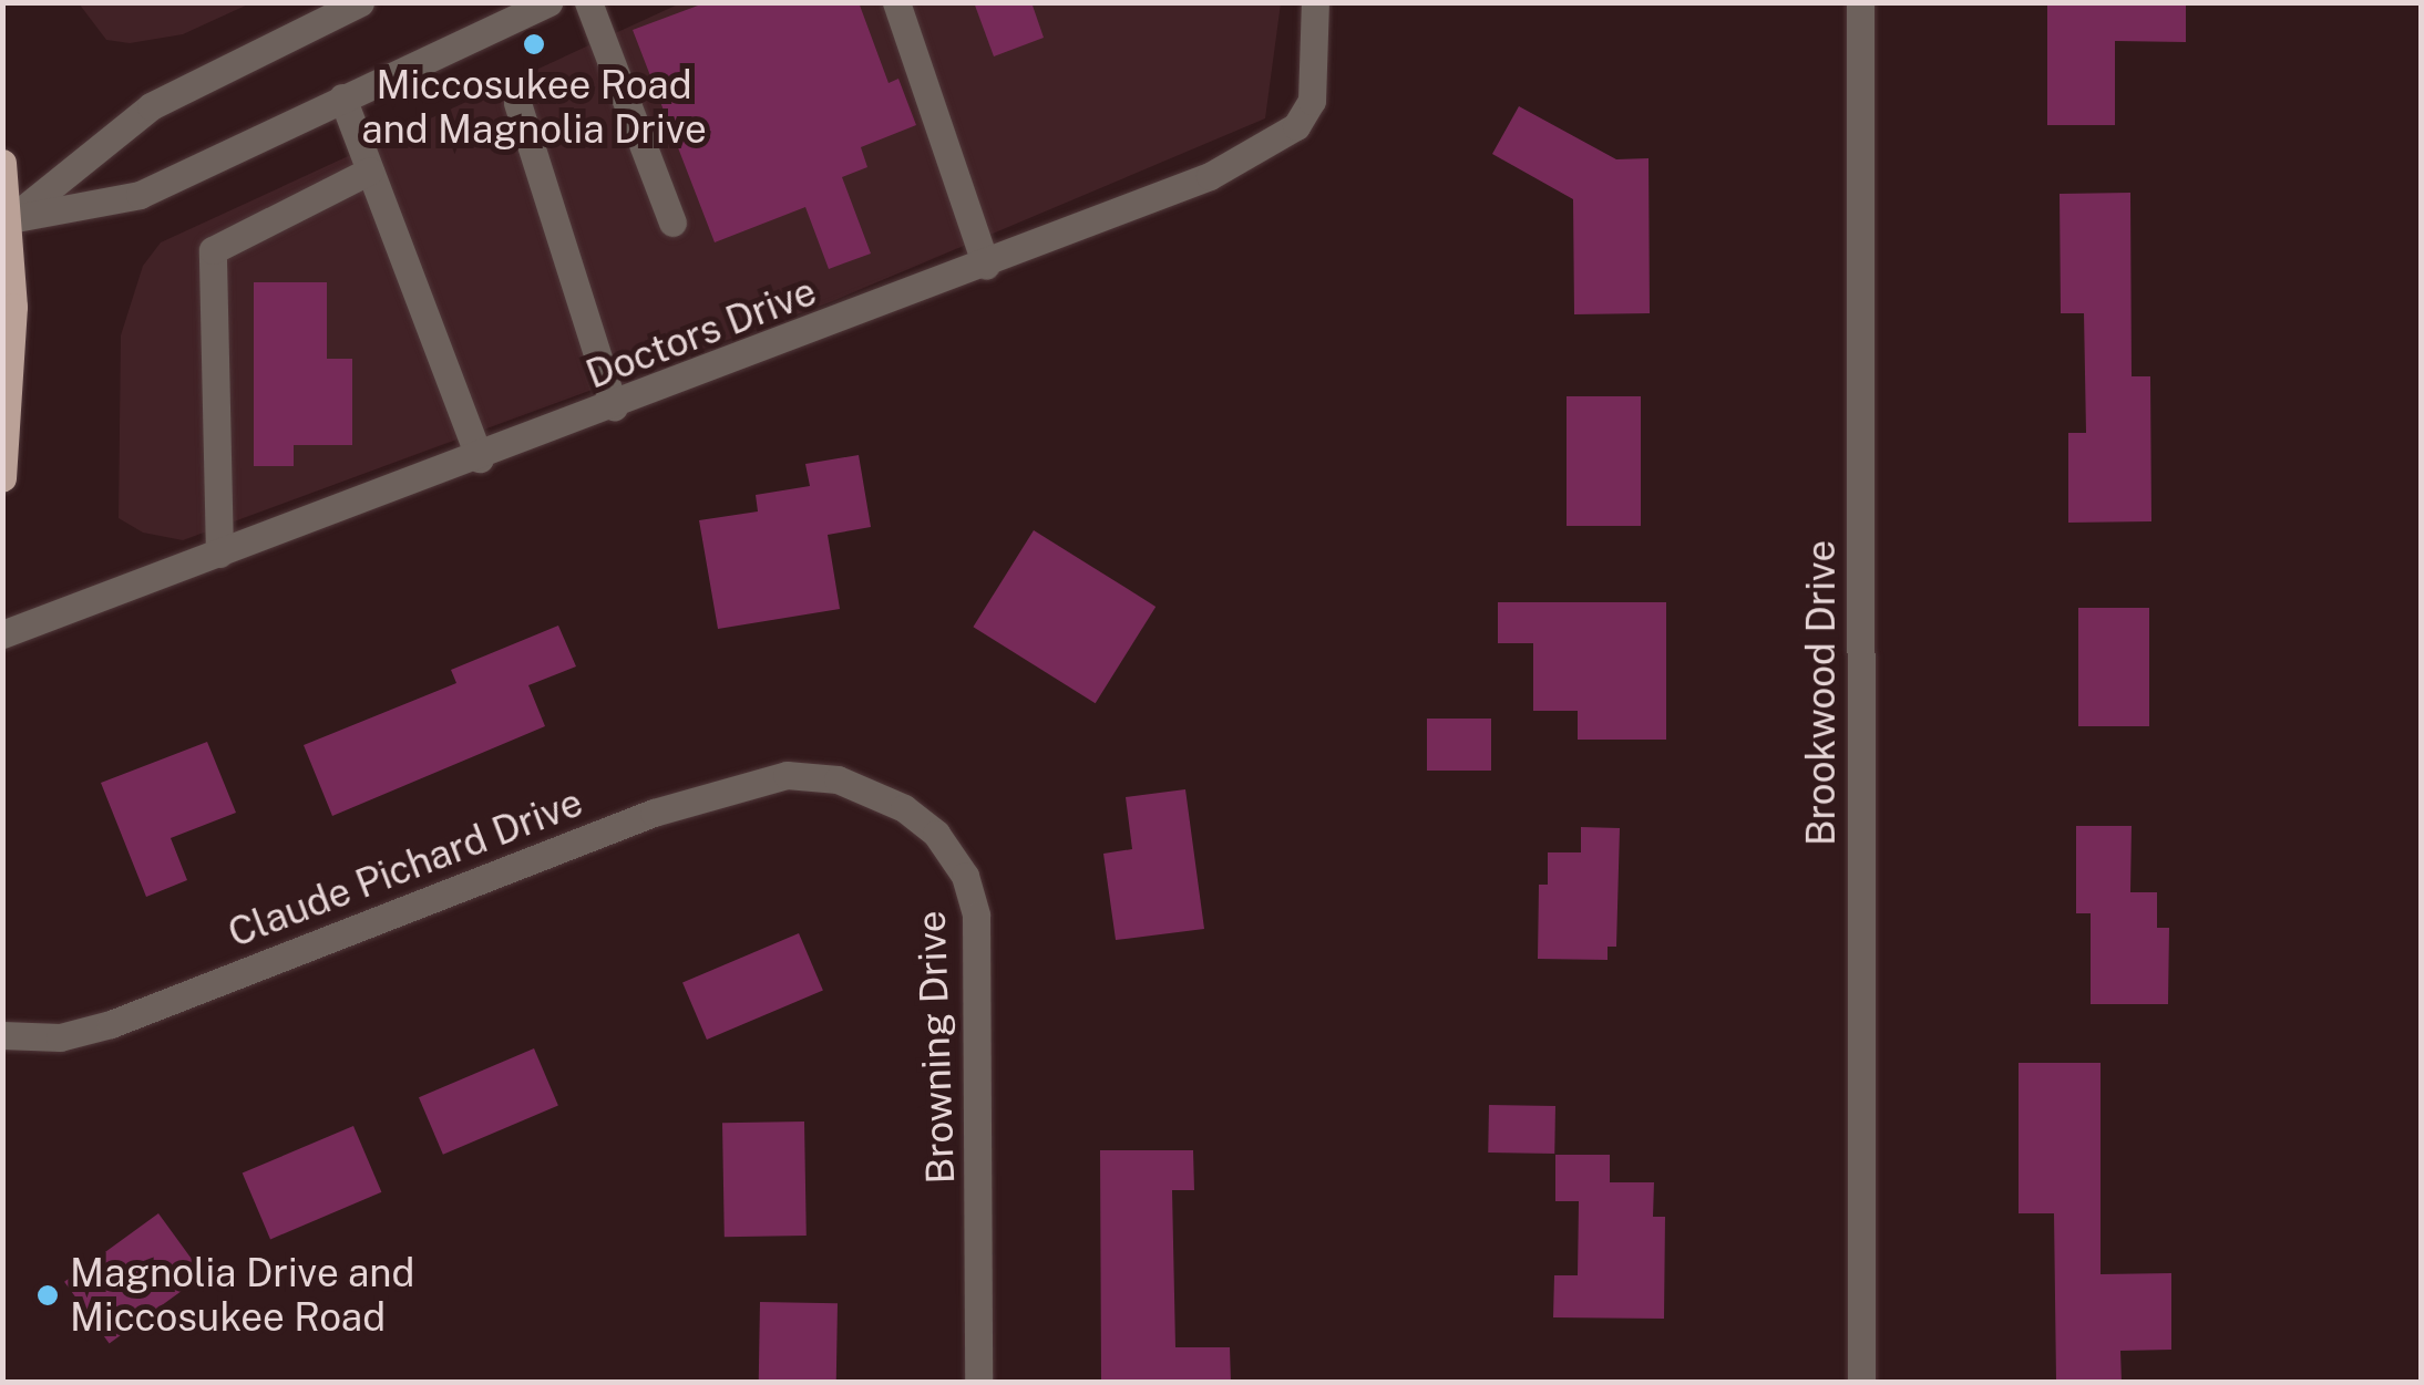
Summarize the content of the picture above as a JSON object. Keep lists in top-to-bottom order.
{
  "streets": {
    "street": [
      "Doctors Drive",
      "Brookwood Drive",
      "Claude Pichard Drive",
      "Browning Drive"
    ]
  },
  "crossings": [
    ["Claude Pichard Drive", "Browning Drive"]
  ],
  "places": ["Miccosukee Road and Magnolia Drive", "Magnolia Drive and Miccosukee Road"]
}
